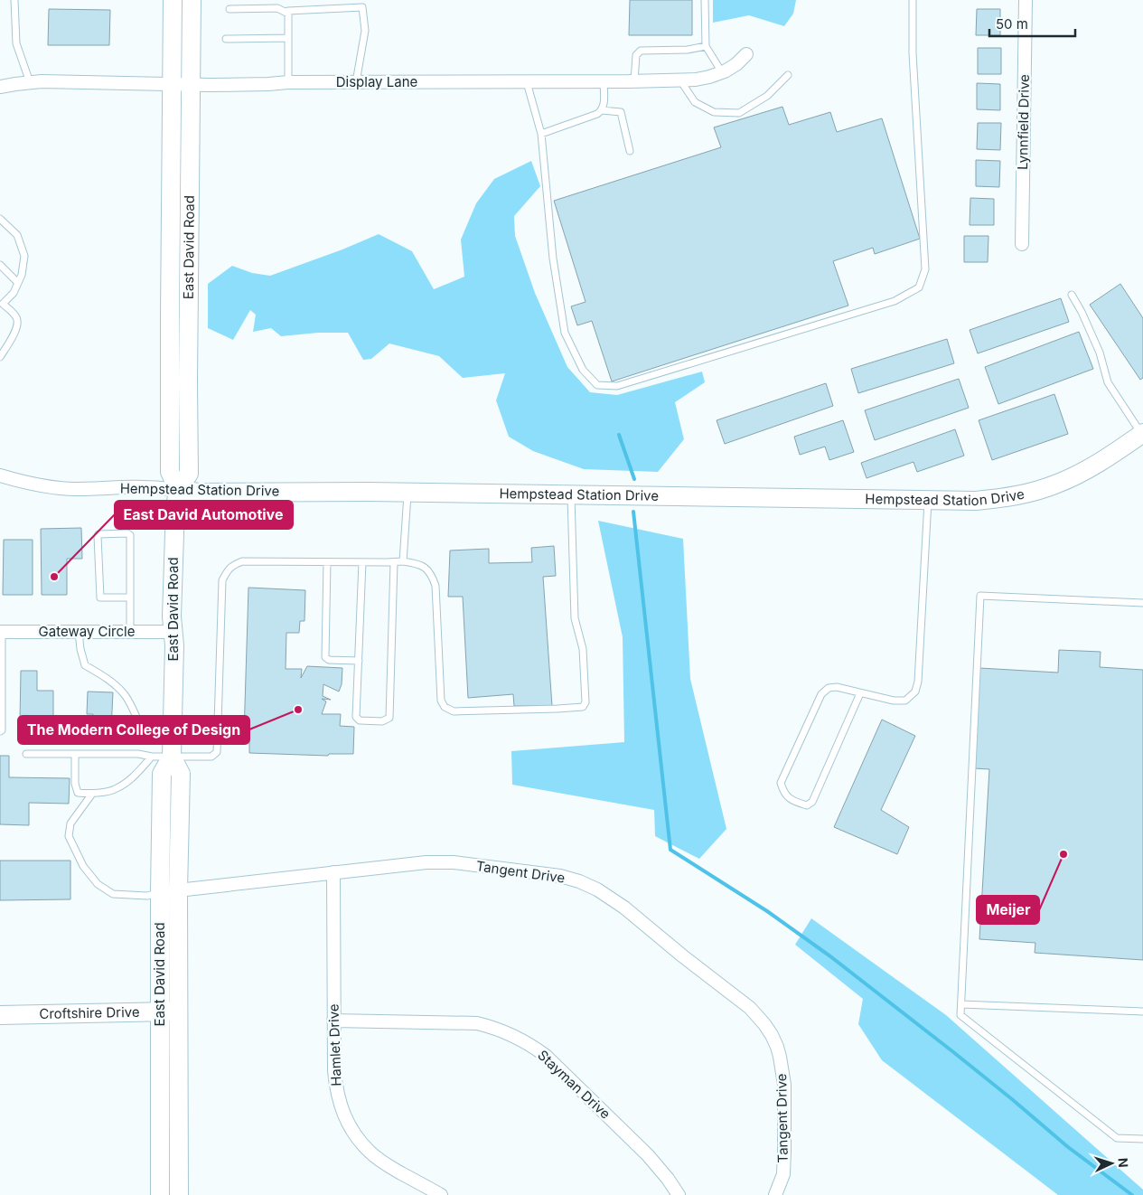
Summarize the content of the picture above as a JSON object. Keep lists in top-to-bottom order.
{
  "streets": {
    "street": [
      "Display Lane",
      "Lynnfield Drive",
      "East David Road",
      "Hempstead Station Drive",
      "Gateway Circle",
      "Tangent Drive",
      "Croftshire Drive",
      "Hamlet Drive",
      "Stayman Drive"
    ]
  },
  "crossings": [
    ["Display Lane", "East David Road"],
    ["East David Road", "Hempstead Station Drive"],
    ["East David Road", "Gateway Circle"],
    ["East David Road", "Tangent Drive"],
    ["East David Road", "Croftshire Drive"],
    ["Tangent Drive", "Hamlet Drive"],
    ["Hamlet Drive", "Stayman Drive"]
  ],
  "places": ["East David Automotive", "The Modern College of Design", "Meijer"],
  "scale_bar": "50 m",
  "north": "right"
}
